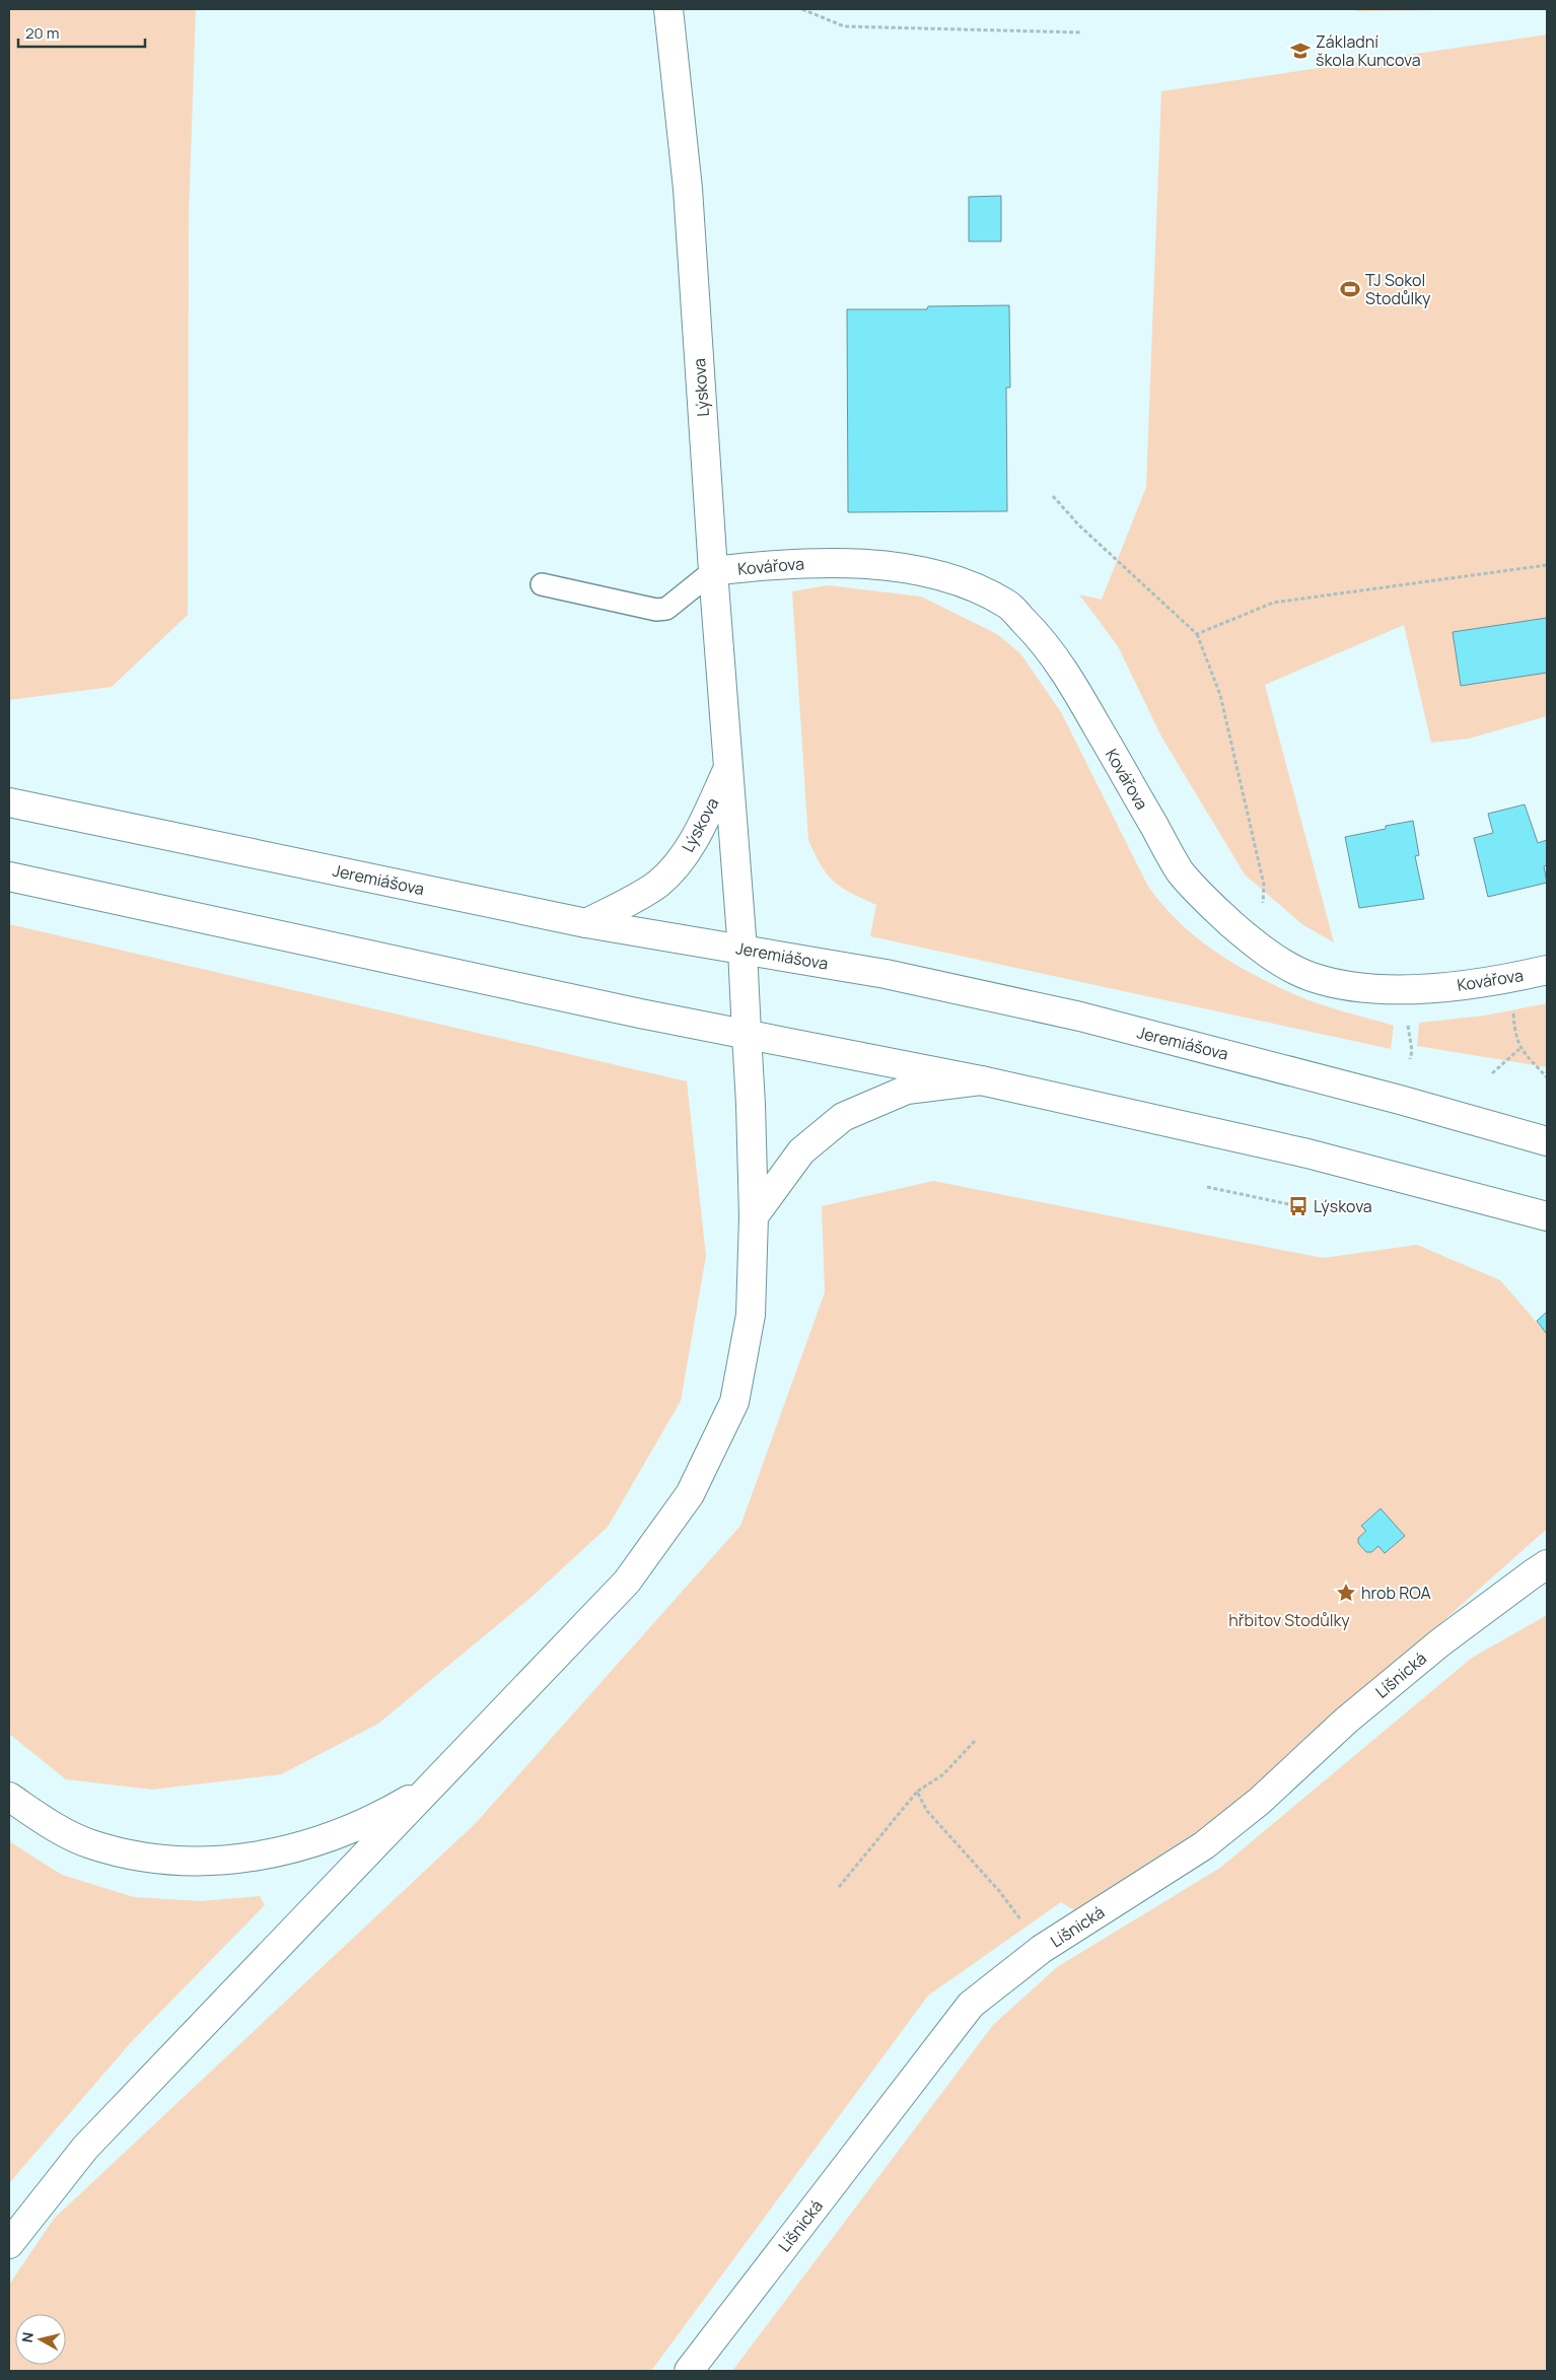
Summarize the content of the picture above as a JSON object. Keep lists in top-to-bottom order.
{
  "streets": {
    "main road": [
      "Lýskova",
      "Kovářova",
      "Jeremiášova",
      "Líšnická"
    ]
  },
  "crossings": [
    ["Lýskova", "Kovářova"],
    ["Lýskova", "Jeremiášova"]
  ],
  "parks": ["hřbitov Stodůlky"],
  "places": {
    "school or university": ["Základní škola Kuncova"],
    "sports": ["TJ Sokol Stodůlky"],
    "bus stop": ["Lýskova"],
    "place": ["hrob ROA"]
  },
  "scale_bar": "20 m",
  "north": "left"
}
